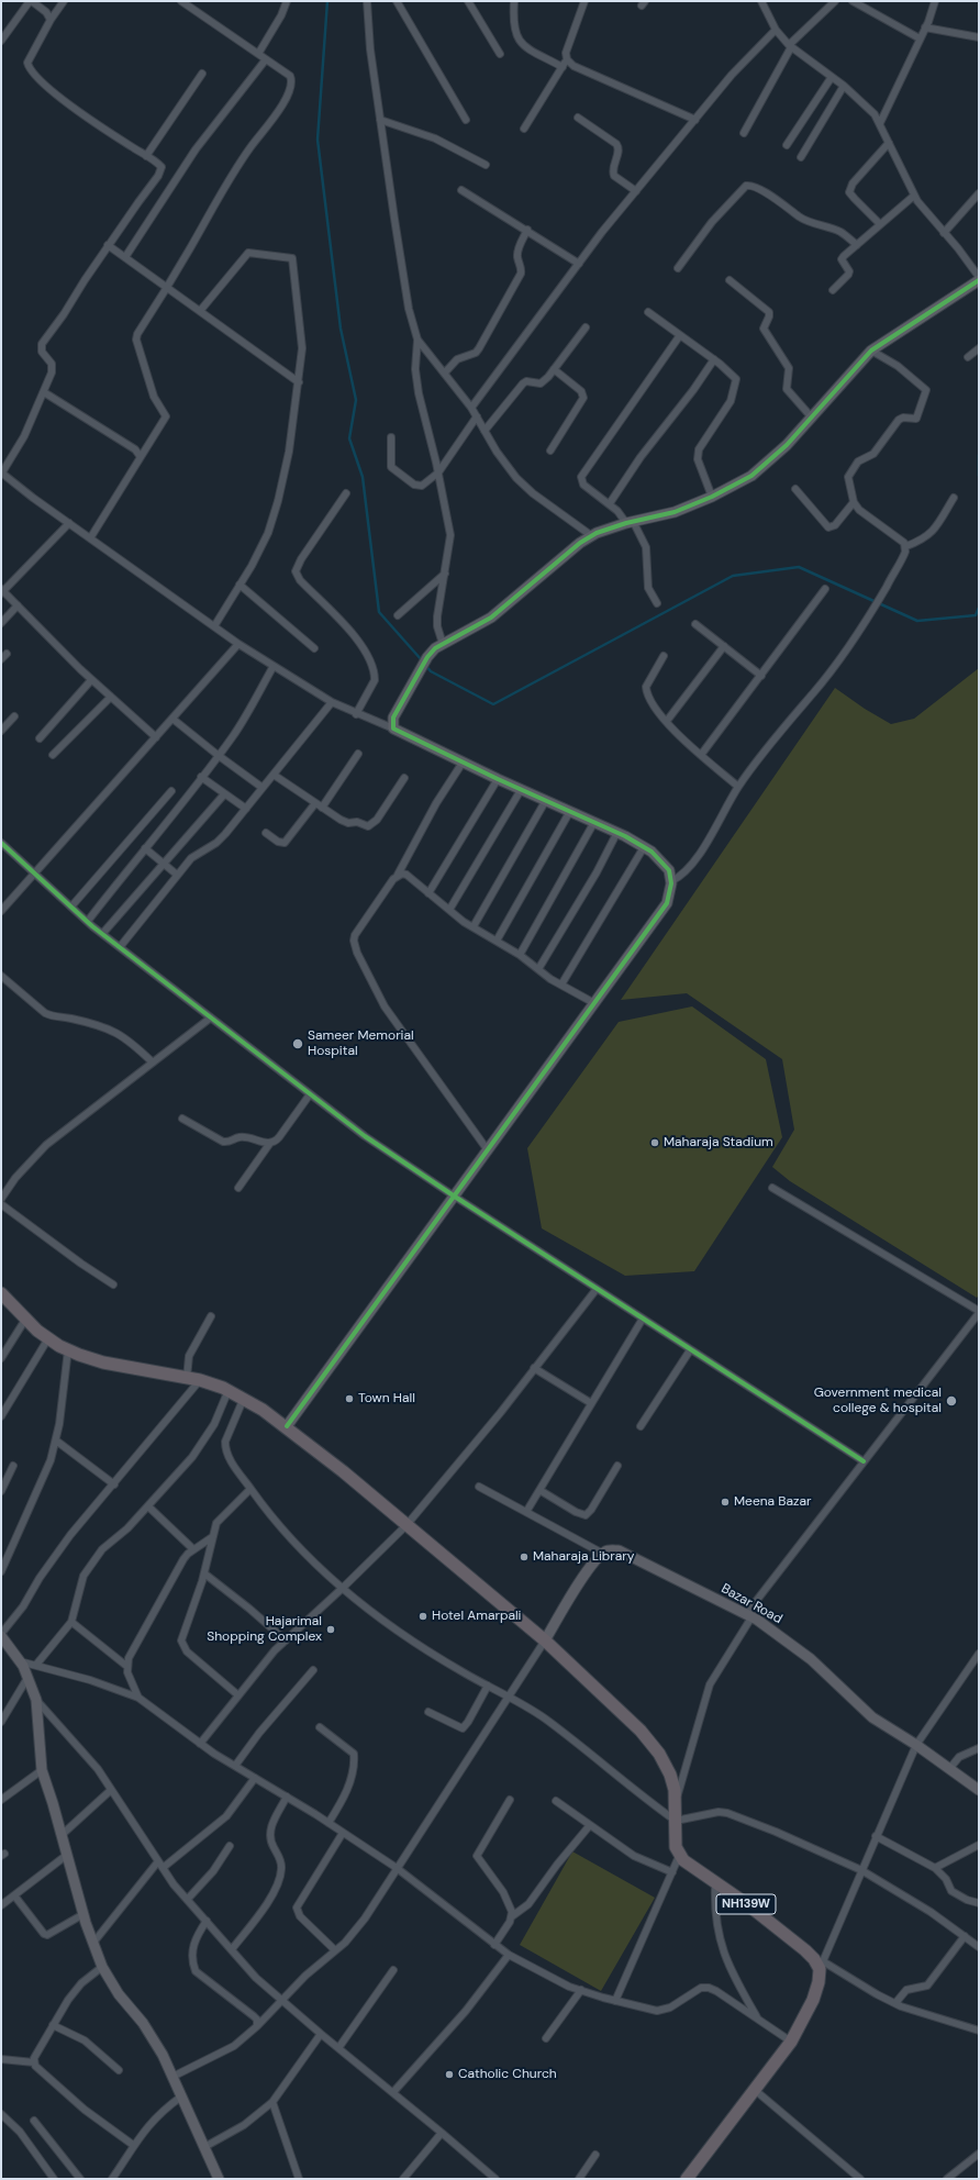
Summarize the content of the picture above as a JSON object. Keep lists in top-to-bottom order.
{
  "streets": {
    "highway": ["NH139W"],
    "street": ["Bazar Road"]
  },
  "places": [
    "Sameer Memorial Hospital",
    "Maharaja Stadium",
    "Town Hall",
    "Government medical college & hospital",
    "Meena Bazar",
    "Maharaja Library",
    "Hotel Amarpali",
    "Hajarimal Shopping Complex",
    "Catholic Church"
  ]
}
